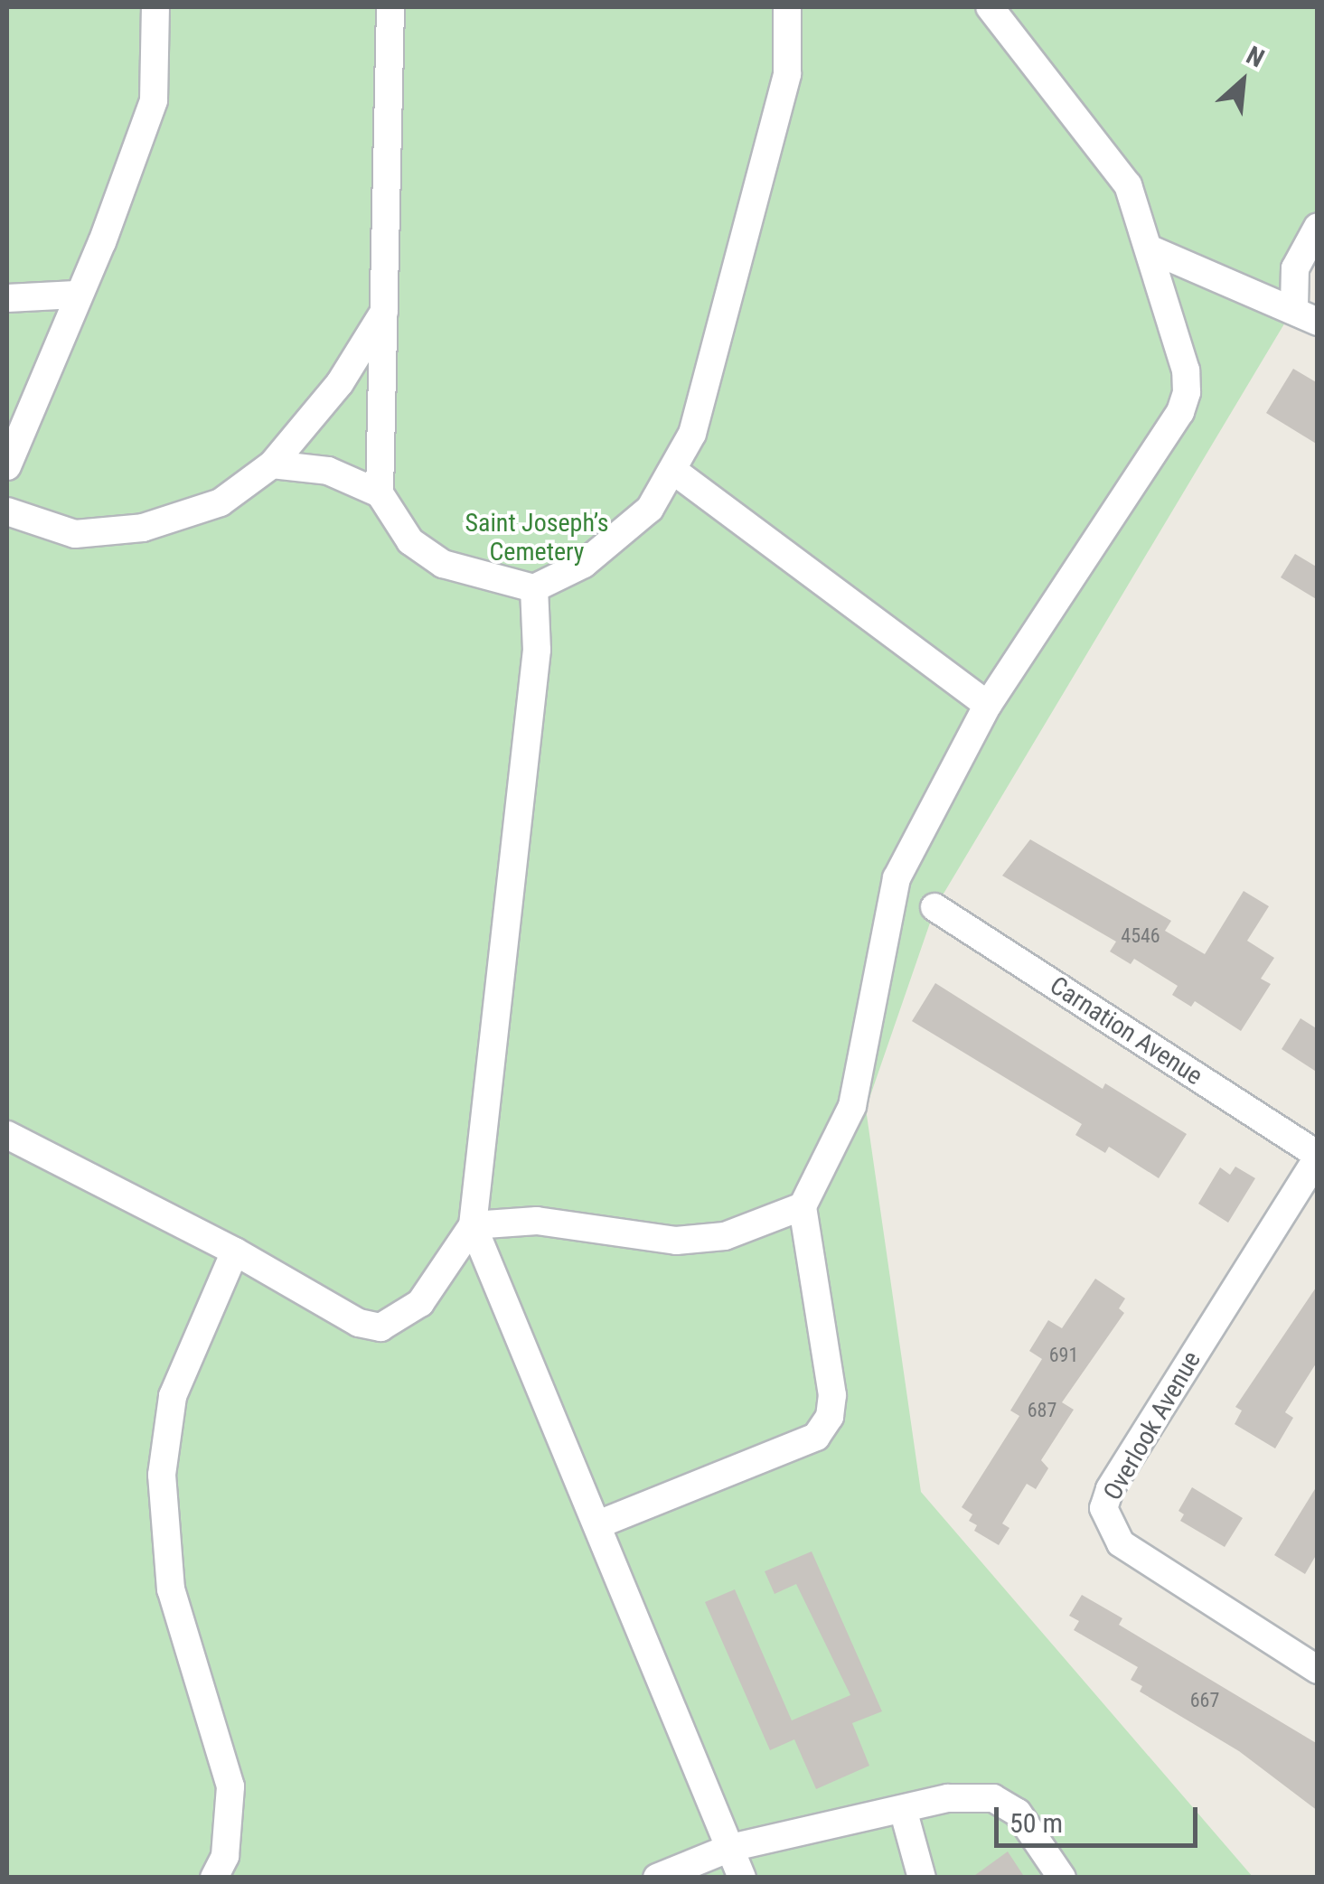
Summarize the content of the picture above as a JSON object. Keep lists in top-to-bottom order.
{
  "streets": {
    "street": ["Carnation Avenue", "Overlook Avenue"]
  },
  "crossings": [
    ["Carnation Avenue", "Overlook Avenue"]
  ],
  "parks": ["Saint Joseph’s Cemetery"],
  "house_numbers": [
    "4546",
    "691",
    "687",
    "667"
  ],
  "scale_bar": "50 m",
  "north": "top right"
}
